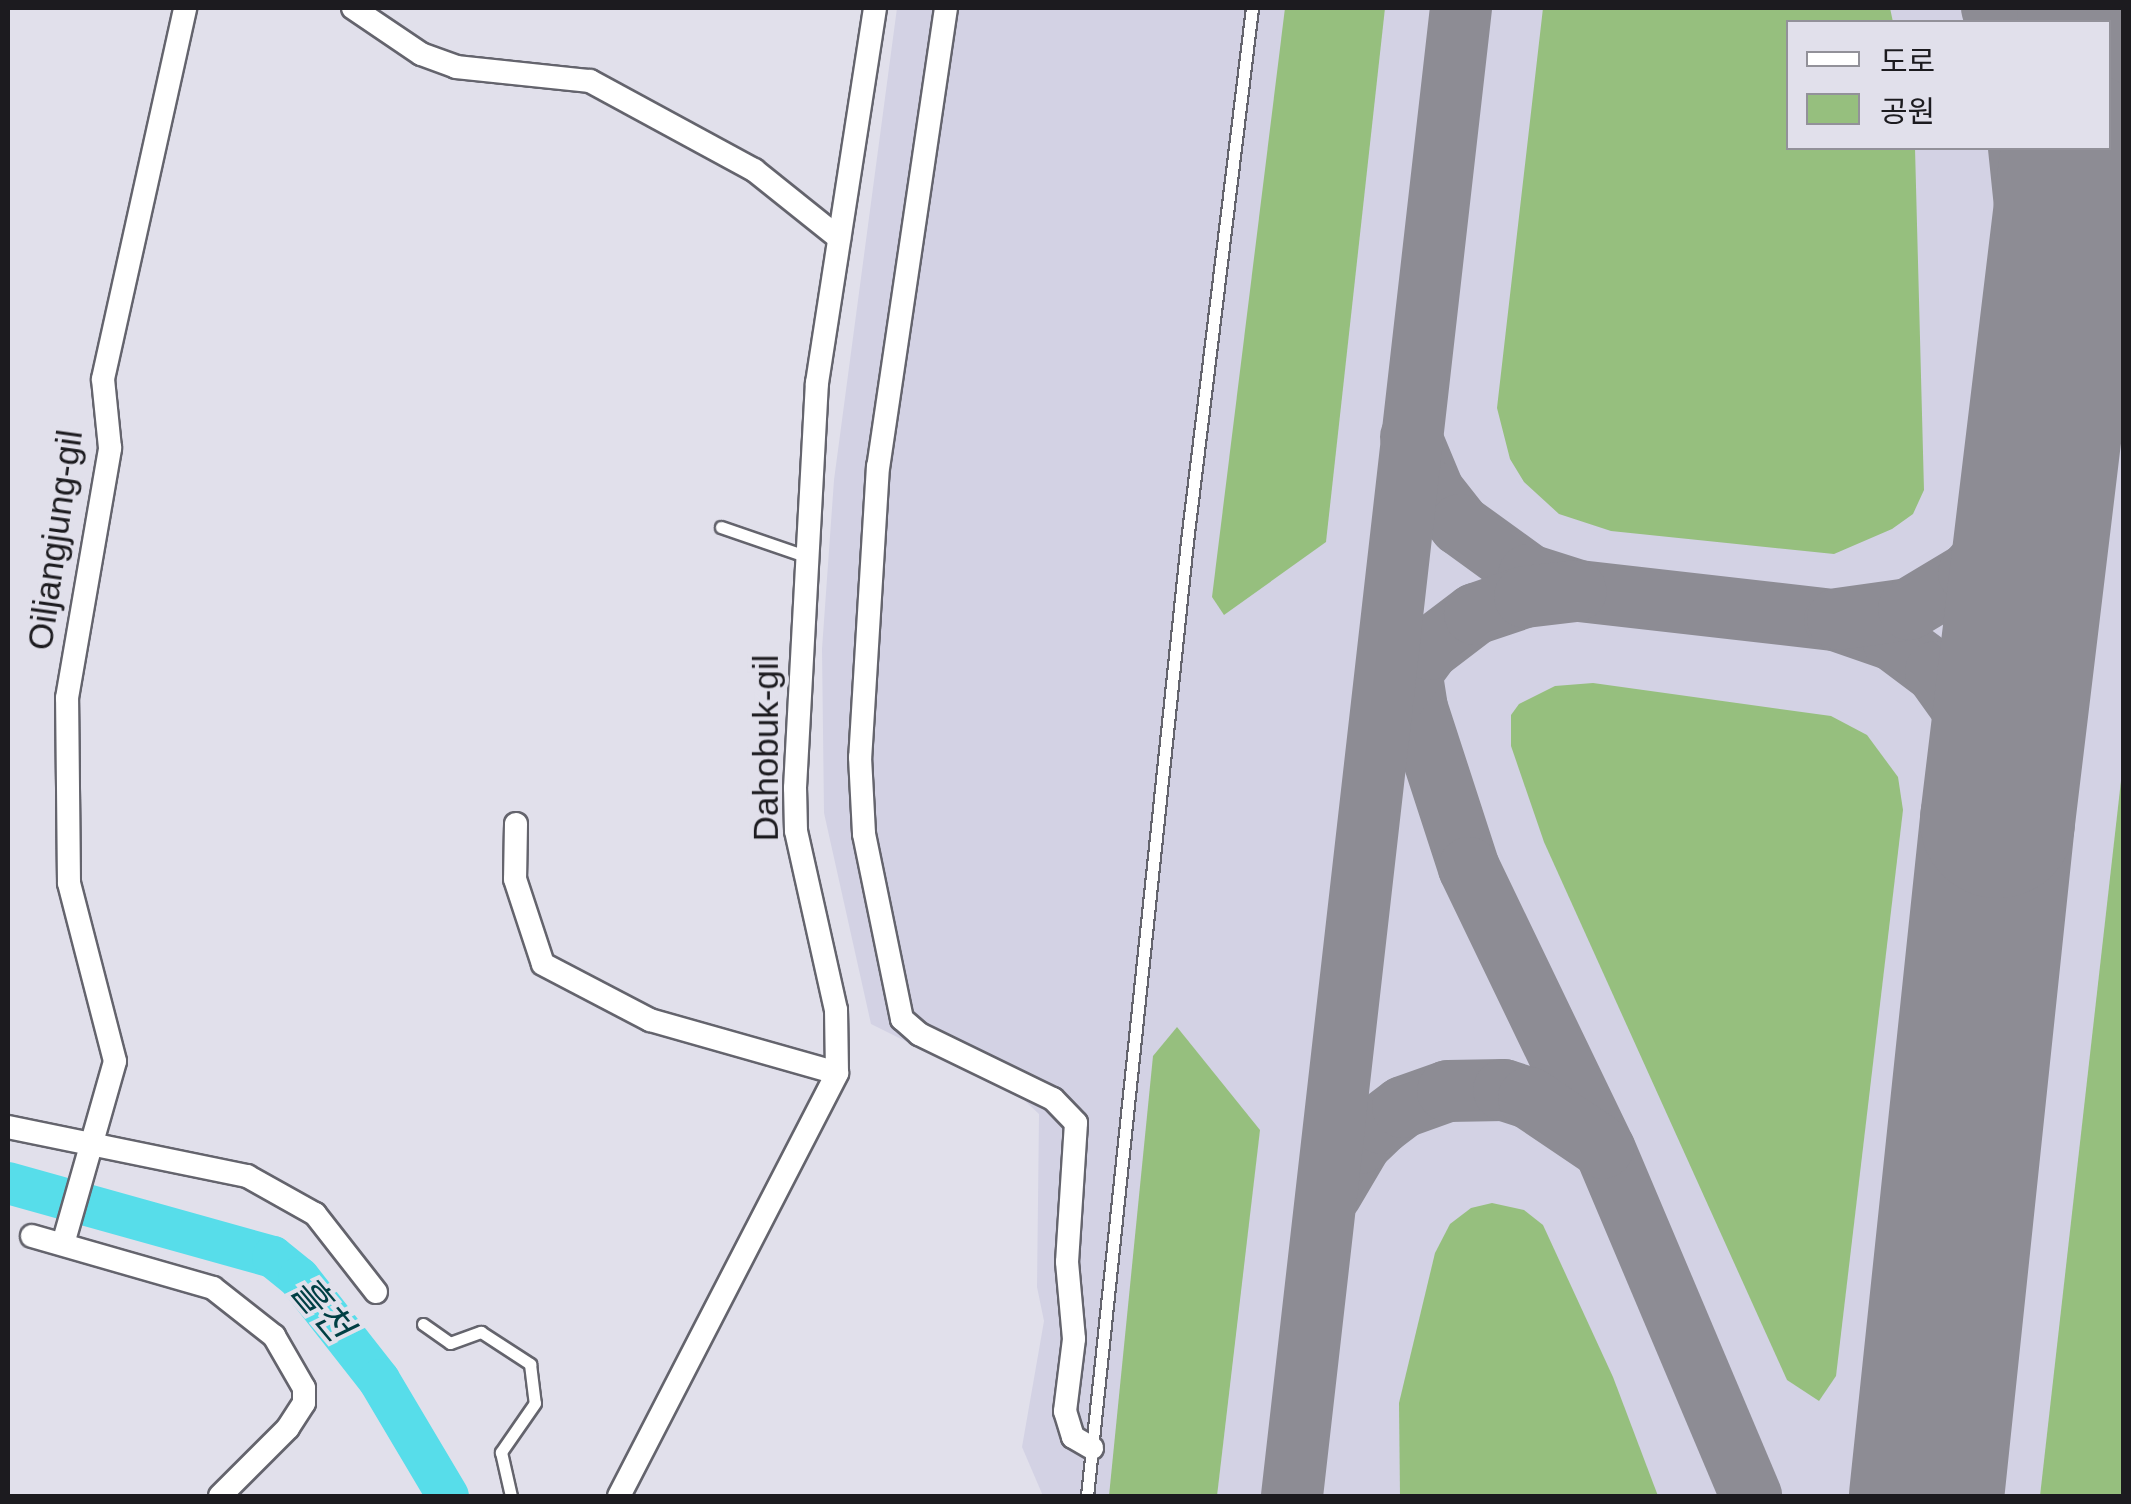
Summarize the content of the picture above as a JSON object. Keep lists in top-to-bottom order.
{
  "streets": {
    "street": ["Oiljangjung-gil", "Dahobuk-gil"]
  },
  "water": ["흘천"],
  "legend": ["도로", "공원"]
}
